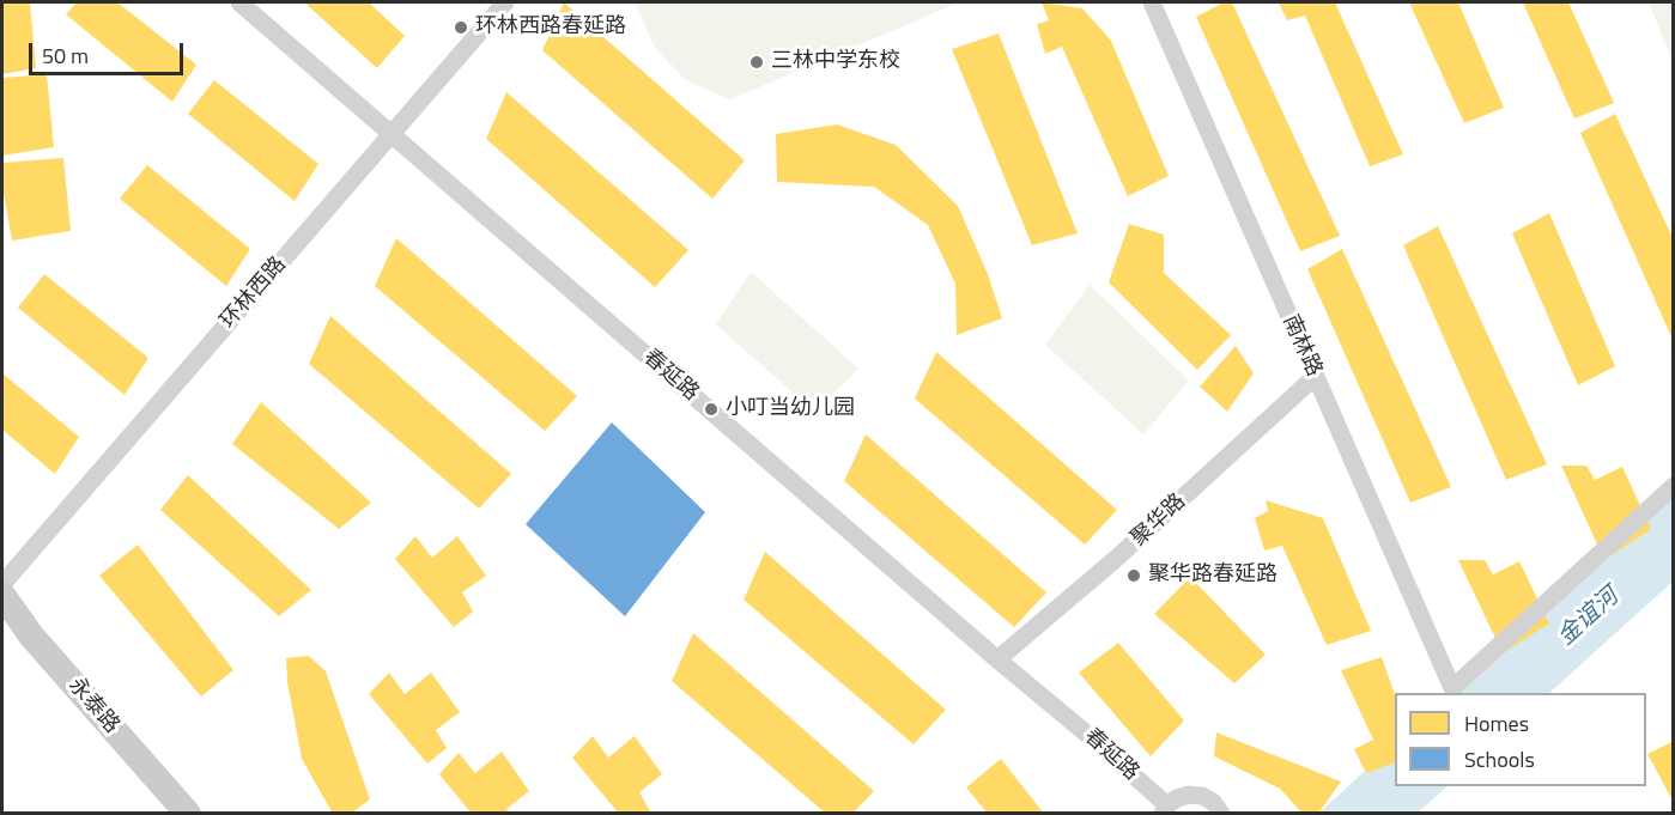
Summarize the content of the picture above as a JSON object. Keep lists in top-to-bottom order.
{
  "streets": {
    "street": [
      "环林西路",
      "南林路",
      "春延路",
      "聚华路",
      "永泰路"
    ]
  },
  "crossings": [
    ["环林西路", "春延路"],
    ["南林路", "聚华路"],
    ["春延路", "聚华路"]
  ],
  "water": ["金谊河"],
  "places": [
    "环林西路春延路",
    "三林中学东校",
    "小叮当幼儿园",
    "聚华路春延路"
  ],
  "legend": ["Homes", "Schools"],
  "scale_bar": "50 m"
}
